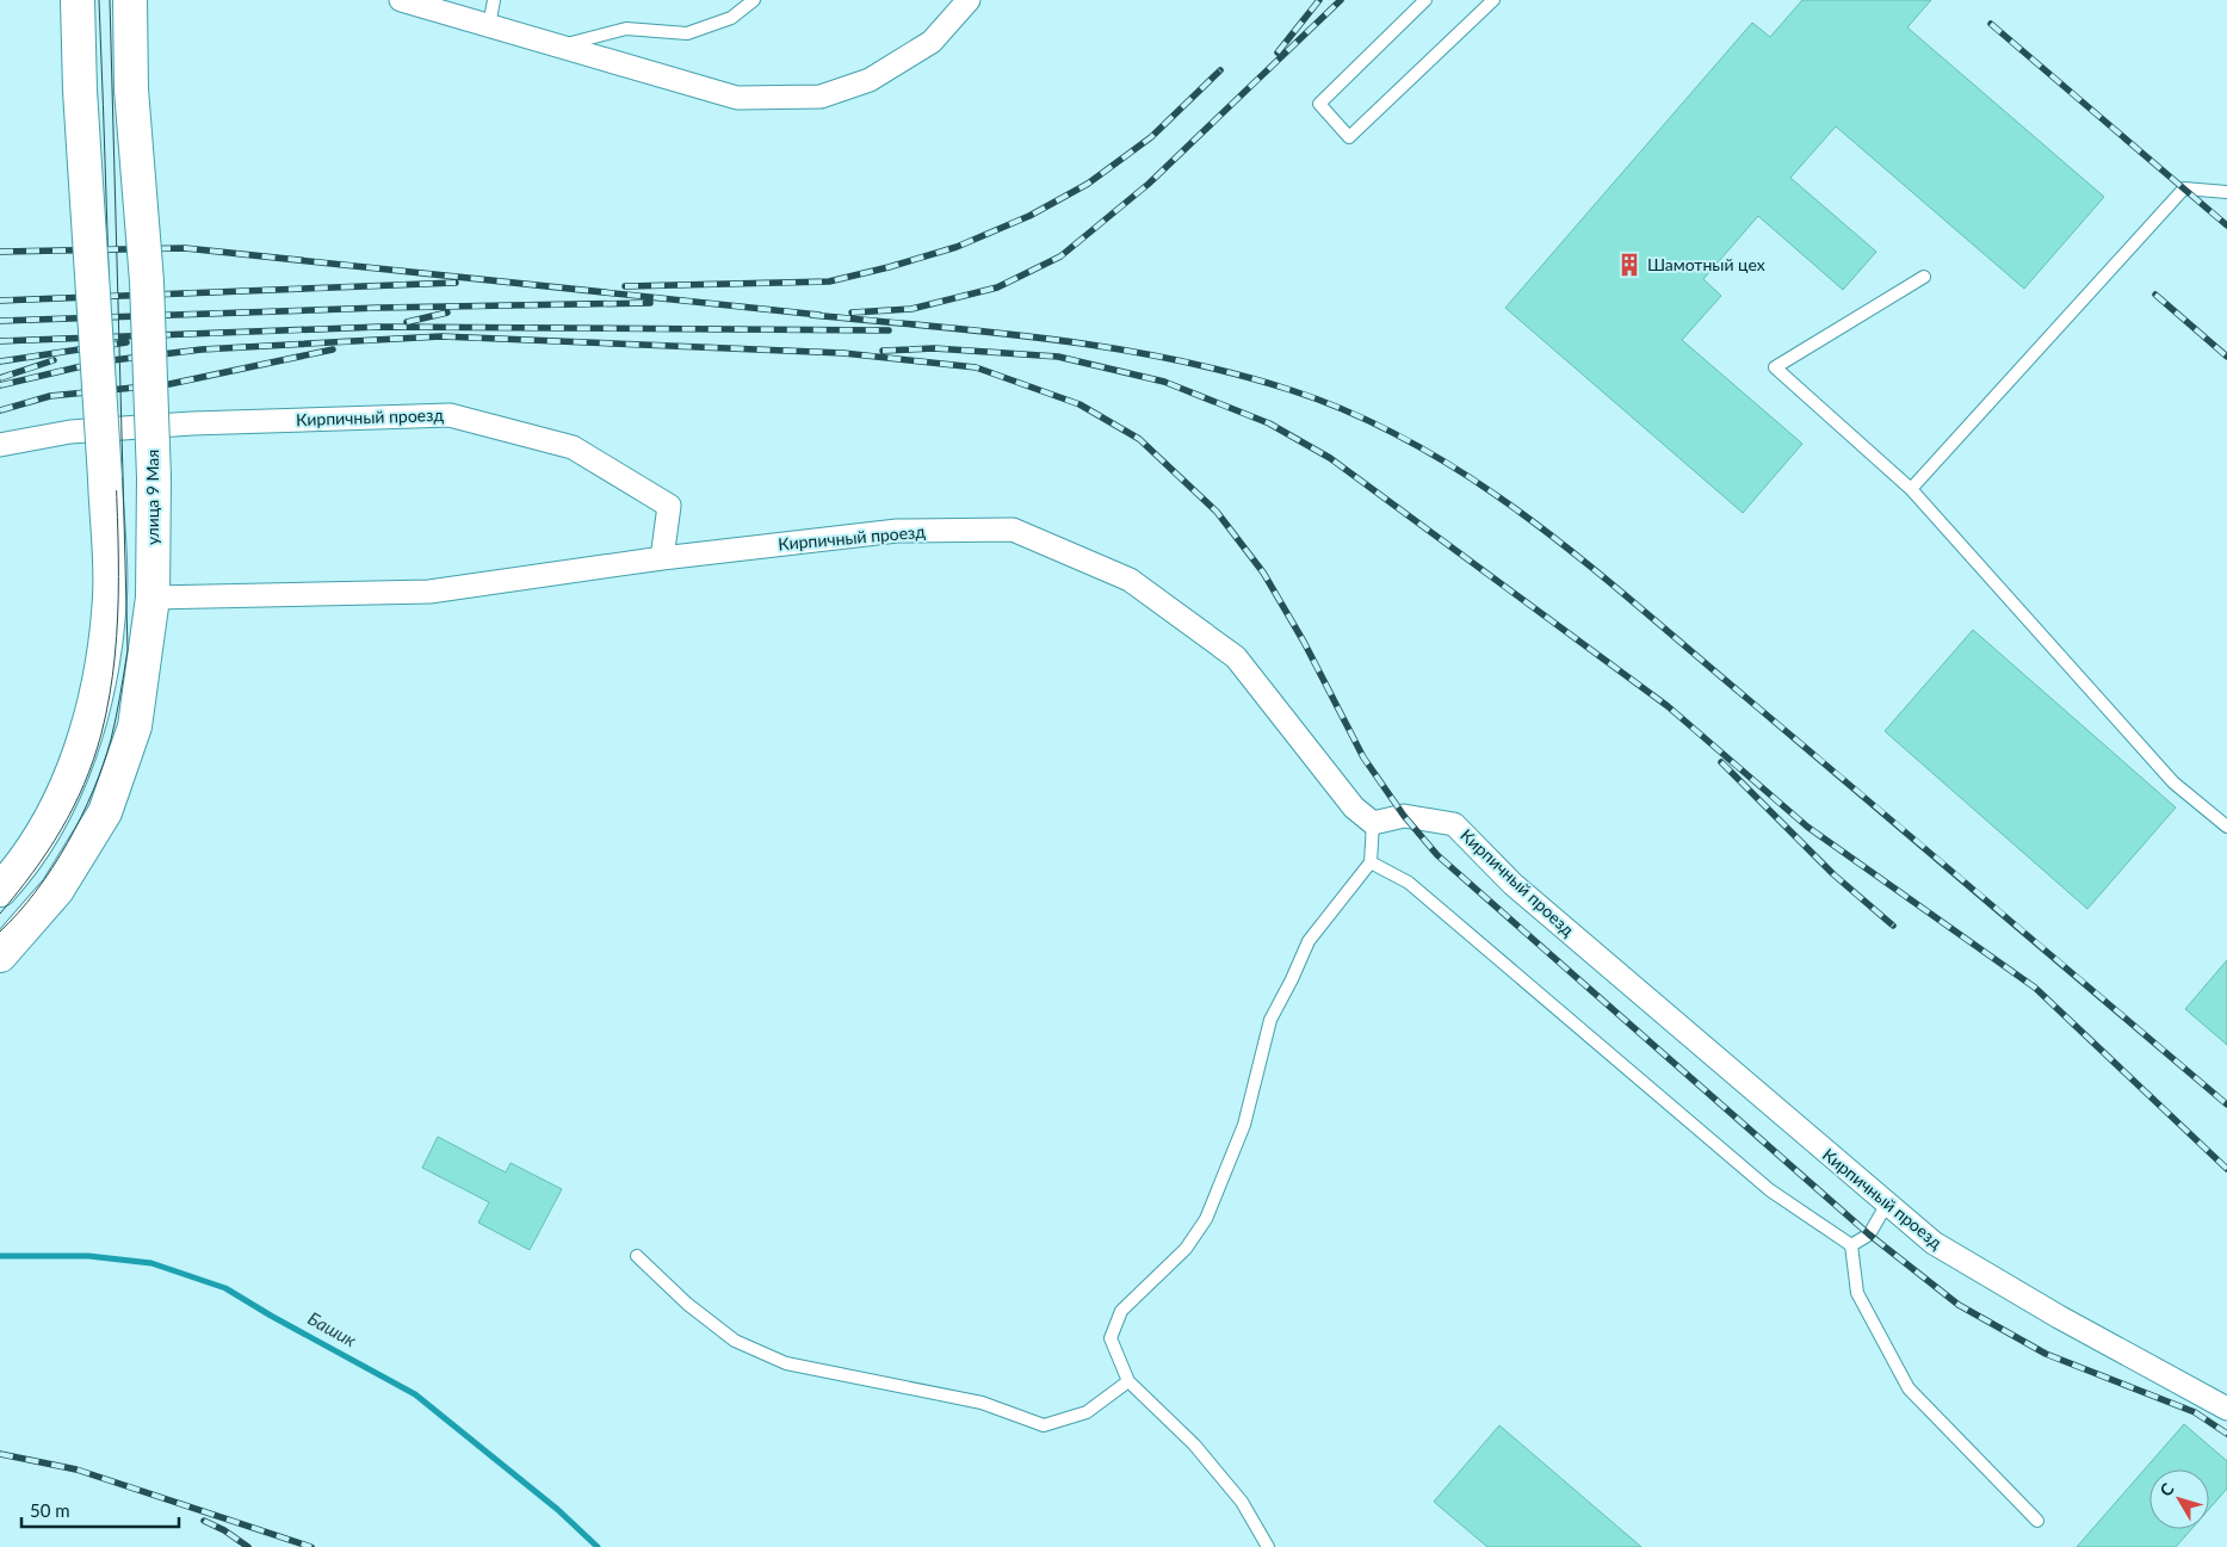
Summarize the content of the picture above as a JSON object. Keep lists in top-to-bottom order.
{
  "streets": {
    "main road": ["улица 9 Мая"],
    "street": ["Кирпичный проезд"]
  },
  "crossings": [
    ["Кирпичный проезд", "улица 9 Мая"]
  ],
  "water": ["Башик"],
  "places": {
    "building": ["Шамотный цех"]
  },
  "scale_bar": "50 m",
  "north": "top left"
}
